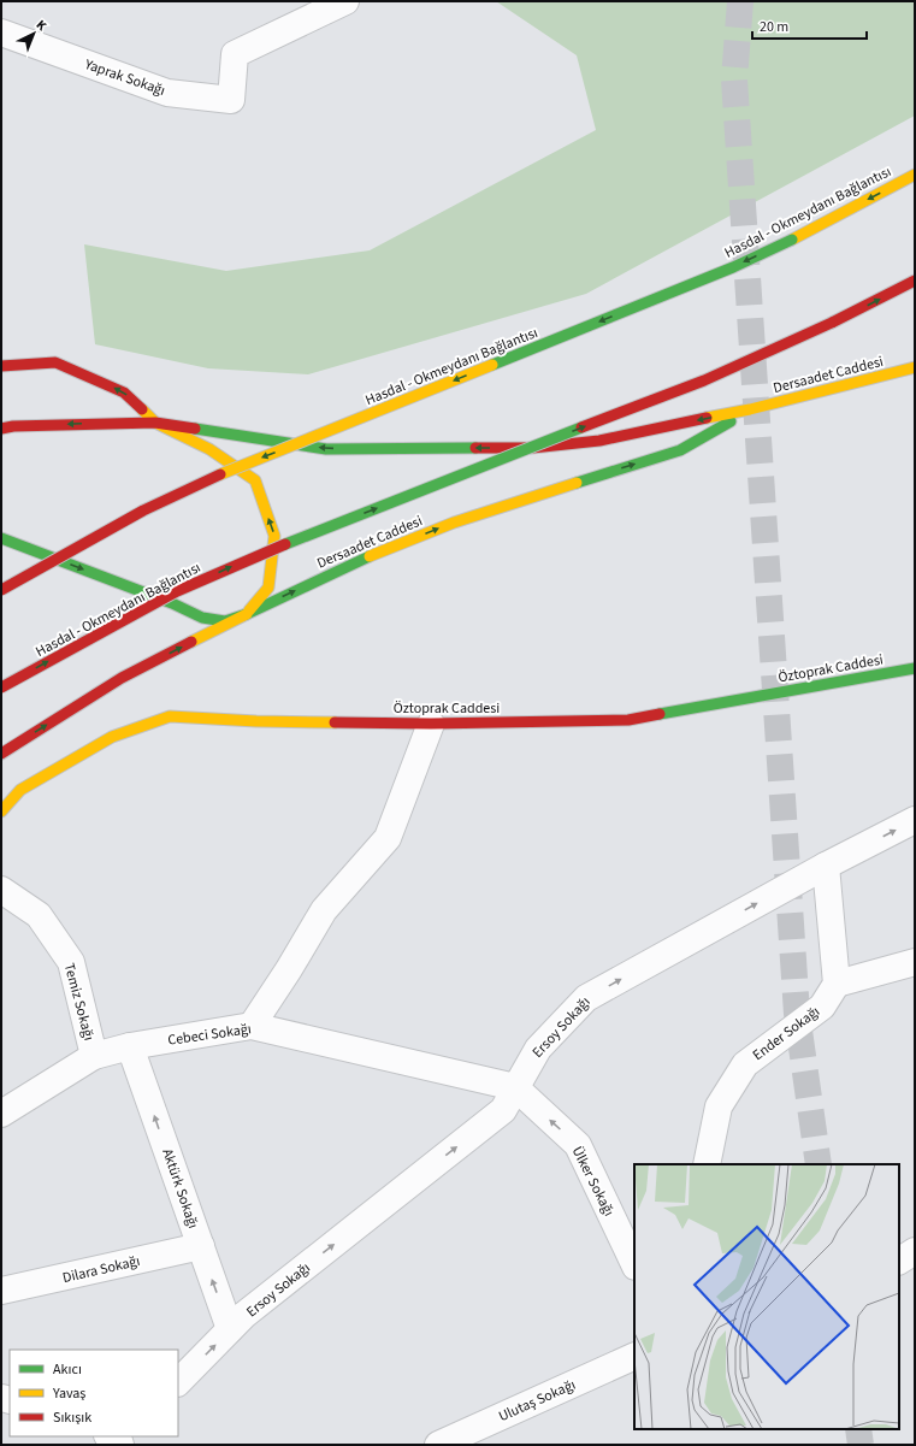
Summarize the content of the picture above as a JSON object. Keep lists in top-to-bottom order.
{
  "streets": {
    "main road": ["Hasdal - Okmeydanı Bağlantısı", "Dersaadet Caddesi", "Öztoprak Caddesi"],
    "street": [
      "Yaprak Sokağı",
      "Temiz Sokağı",
      "Ersoy Sokağı",
      "Ender Sokağı",
      "Cebeci Sokağı",
      "Ülker Sokağı",
      "Aktürk Sokağı",
      "Dilara Sokağı",
      "Ulutaş Sokağı"
    ]
  },
  "crossings": [
    ["Temiz Sokağı", "Cebeci Sokağı"],
    ["Ersoy Sokağı", "Cebeci Sokağı"],
    ["Ersoy Sokağı", "Ülker Sokağı"],
    ["Ersoy Sokağı", "Aktürk Sokağı"],
    ["Cebeci Sokağı", "Ülker Sokağı"],
    ["Cebeci Sokağı", "Aktürk Sokağı"],
    ["Aktürk Sokağı", "Dilara Sokağı"]
  ],
  "one_way": ["Ersoy Sokağı", "Ülker Sokağı", "Aktürk Sokağı"],
  "legend": ["Akıcı", "Yavaş", "Sıkışık"],
  "scale_bar": "20 m",
  "north": "top right"
}
